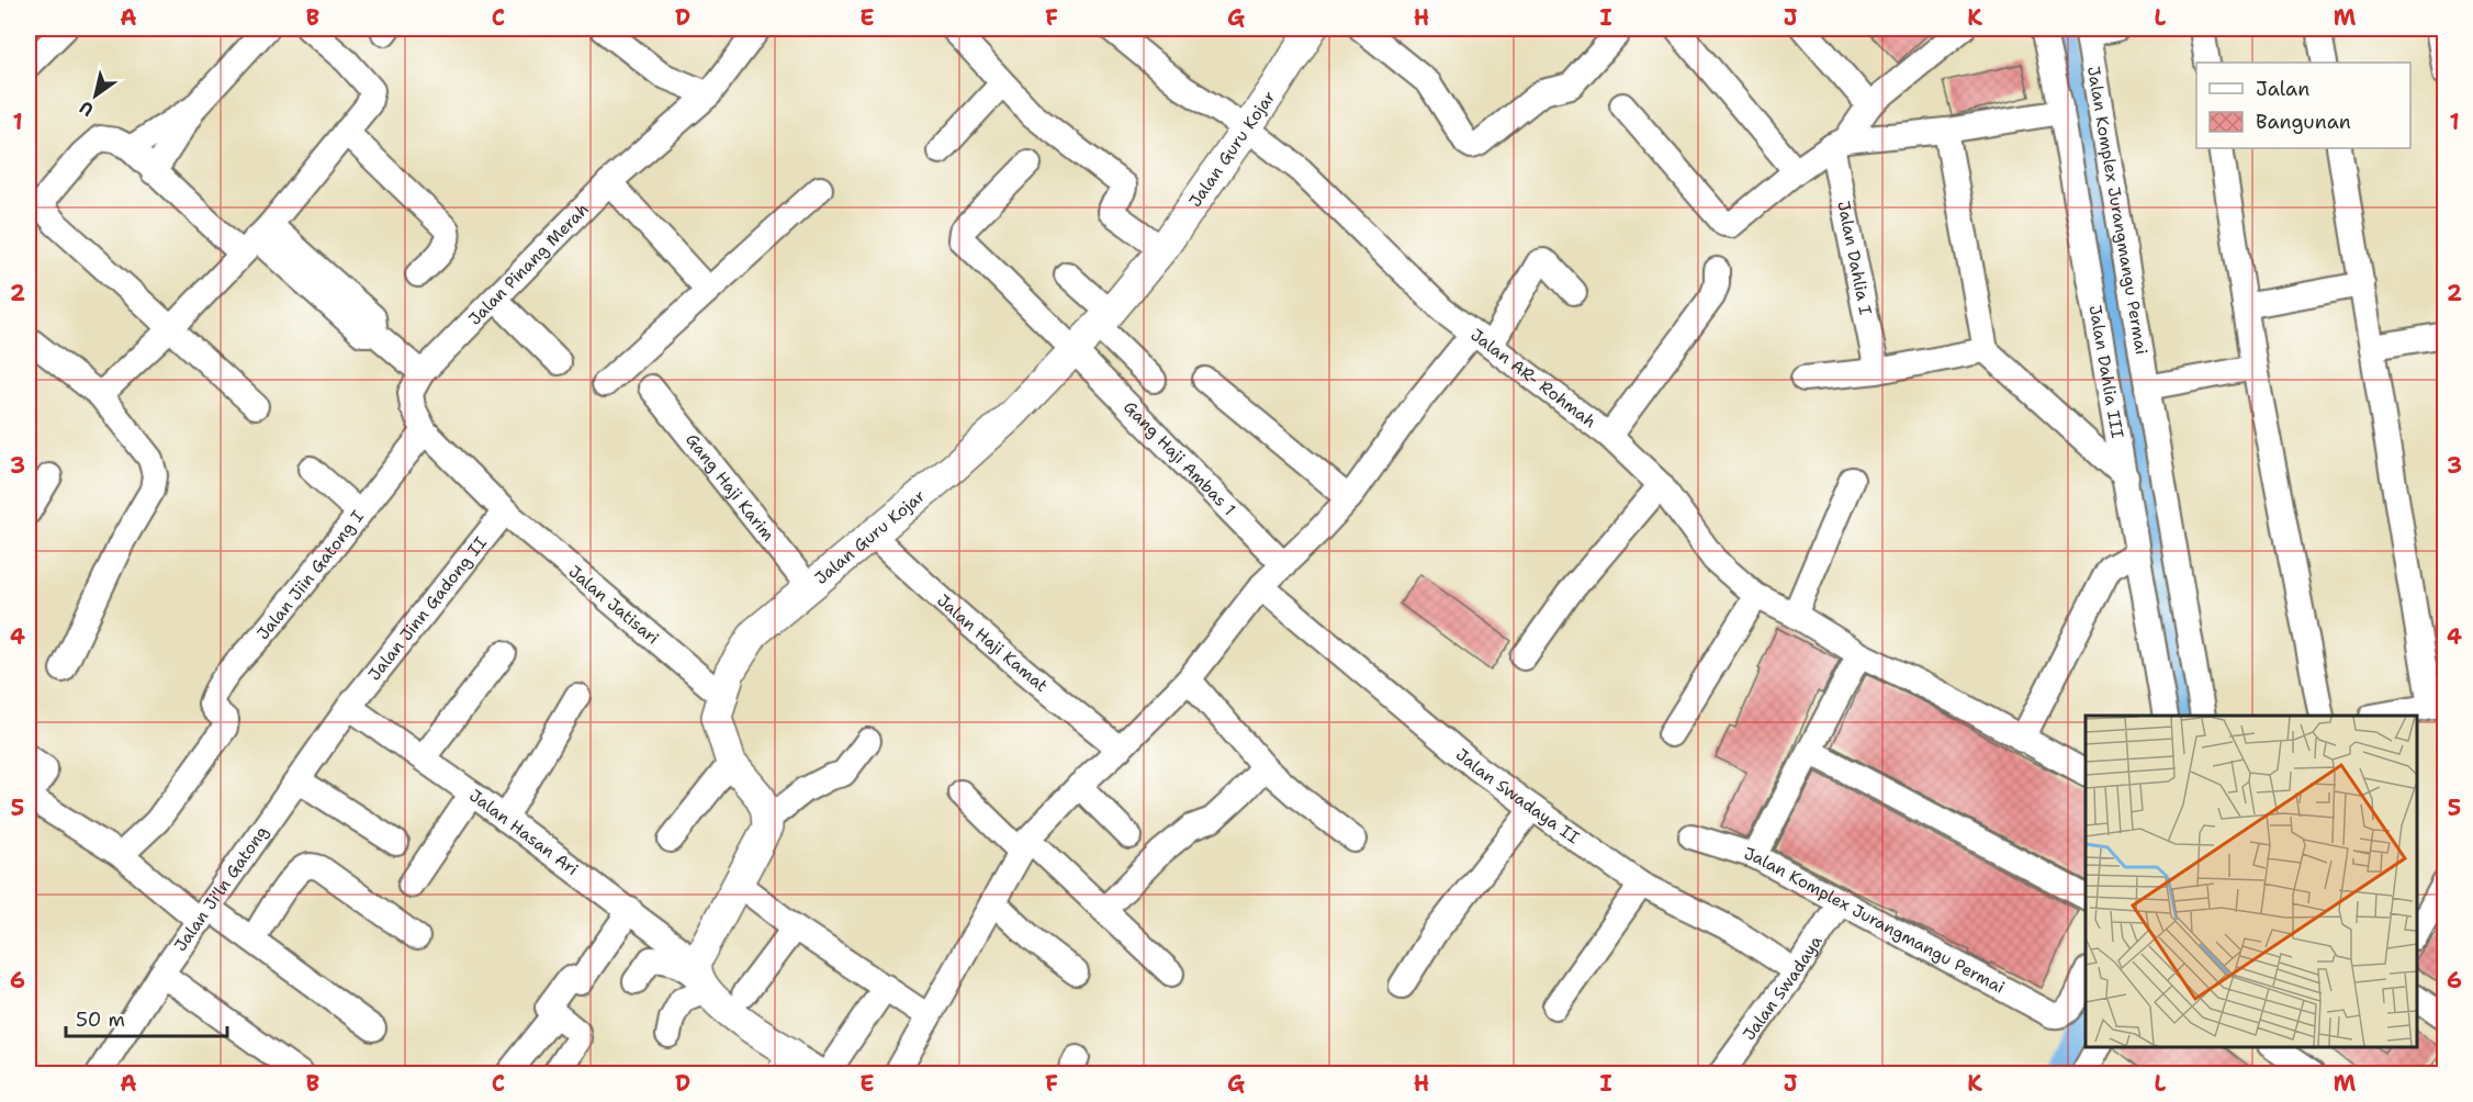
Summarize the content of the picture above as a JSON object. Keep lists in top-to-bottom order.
{
  "streets": {
    "street": [
      "Jalan Guru Kojar",
      "Jalan Komplex Jurangmangu Permai",
      "Jalan Dahlia I",
      "Jalan Pinang Merah",
      "Jalan Dahlia III",
      "Jalan AR- Rohmah",
      "Gang Haji Ambas 1",
      "Gang Haji Karim",
      "Jalan Jiin Gatong I",
      "Jalan Jatisari",
      "Jalan Jinn Gadong II",
      "Jalan Haji Kamat",
      "Jalan Swadaya II",
      "Jalan Hasan Ari",
      "Jalan Ji'ln Gatong",
      "Jalan Swadaya"
    ]
  },
  "crossings": [
    ["Jalan Guru Kojar", "Jalan AR- Rohmah"],
    ["Jalan Guru Kojar", "Gang Haji Ambas 1"],
    ["Jalan Guru Kojar", "Gang Haji Karim"],
    ["Jalan Guru Kojar", "Jalan Jatisari"],
    ["Jalan Guru Kojar", "Jalan Haji Kamat"],
    ["Jalan Komplex Jurangmangu Permai", "Jalan Swadaya"],
    ["Jalan Pinang Merah", "Jalan Jiin Gatong I"],
    ["Jalan Pinang Merah", "Jalan Jatisari"],
    ["Jalan Pinang Merah", "Jalan Jinn Gadong II"],
    ["Jalan Jatisari", "Jalan Jinn Gadong II"],
    ["Jalan Jinn Gadong II", "Jalan Hasan Ari"],
    ["Jalan Jinn Gadong II", "Jalan Ji'ln Gatong"],
    ["Jalan Swadaya II", "Jalan Swadaya"],
    ["Jalan Hasan Ari", "Jalan Ji'ln Gatong"]
  ],
  "legend": ["Jalan", "Bangunan"],
  "scale_bar": "50 m",
  "north": "bottom left",
  "grid": {
    "columns": [
      "A",
      "B",
      "C",
      "D",
      "E",
      "F",
      "G",
      "H",
      "I",
      "J",
      "K",
      "L",
      "M"
    ],
    "rows": [
      "1",
      "2",
      "3",
      "4",
      "5",
      "6"
    ]
  }
}
